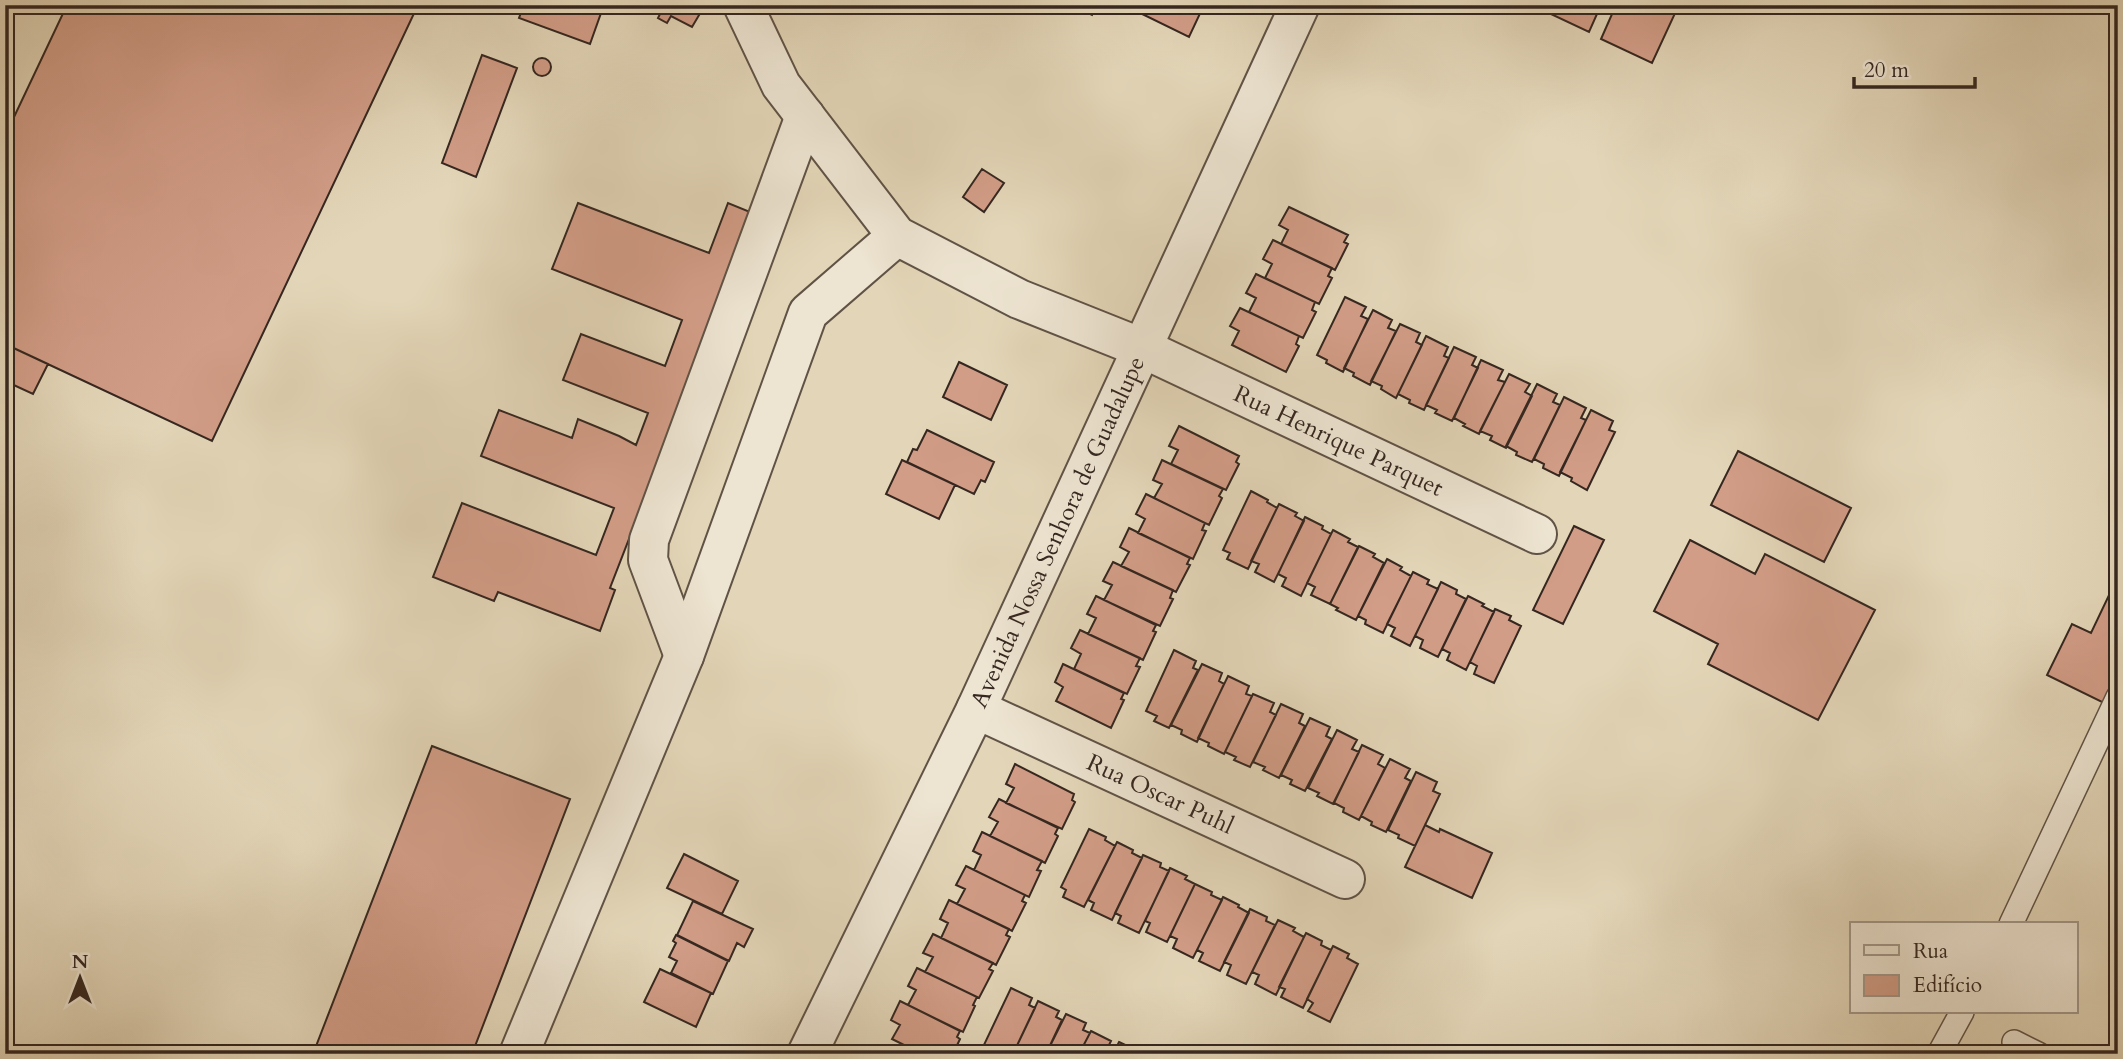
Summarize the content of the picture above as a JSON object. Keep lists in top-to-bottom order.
{
  "streets": {
    "street": ["Rua Henrique Parquet", "Avenida Nossa Senhora de Guadalupe", "Rua Oscar Puhl"]
  },
  "crossings": [
    ["Rua Henrique Parquet", "Avenida Nossa Senhora de Guadalupe"],
    ["Avenida Nossa Senhora de Guadalupe", "Rua Oscar Puhl"]
  ],
  "legend": ["Rua", "Edifício"],
  "scale_bar": "20 m",
  "north": "top"
}
